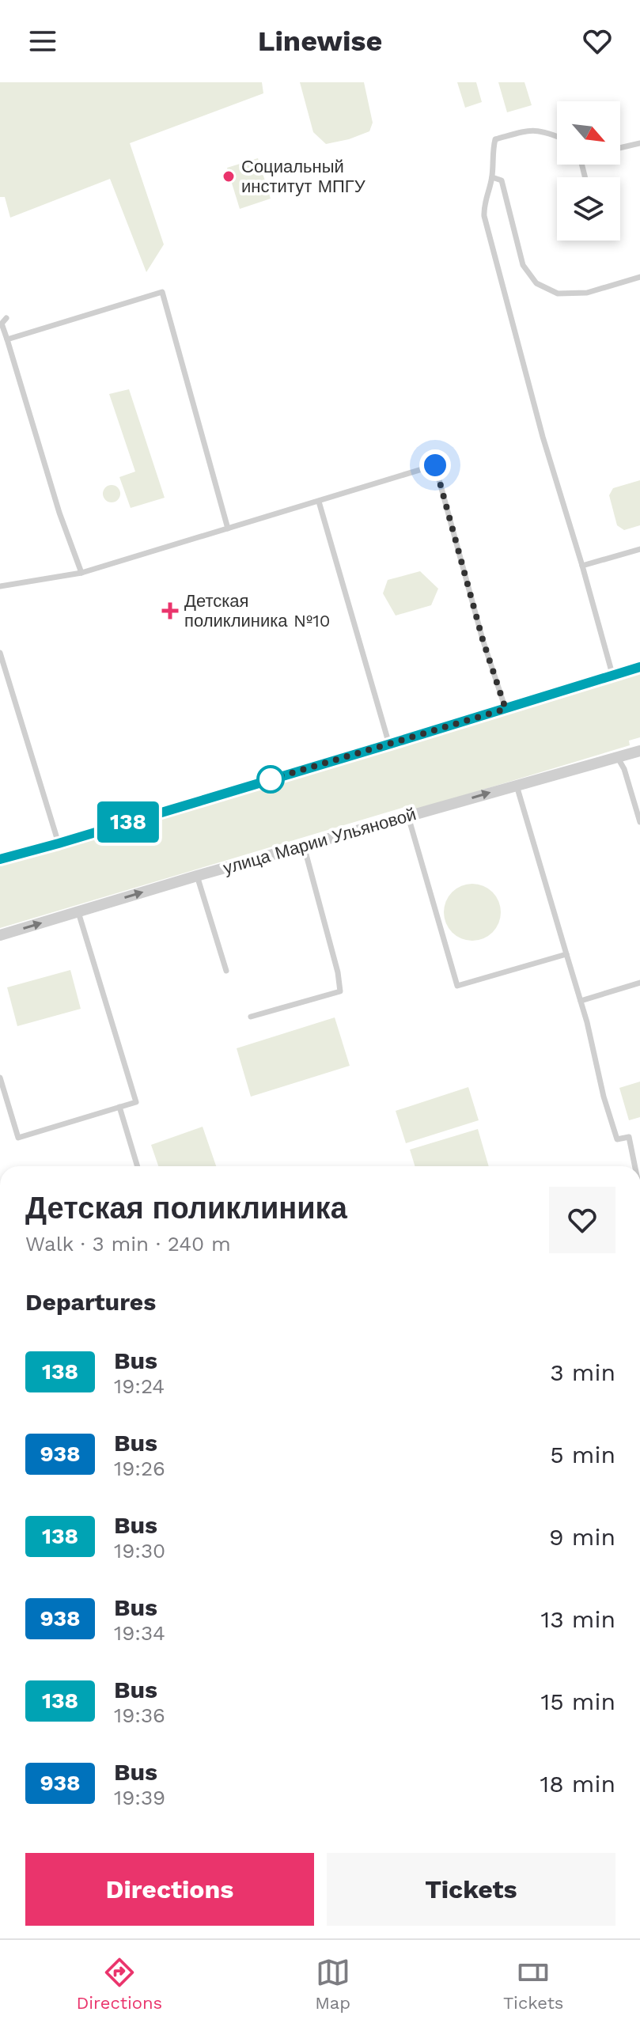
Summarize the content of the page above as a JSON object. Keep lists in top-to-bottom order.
{
  "streets": {
    "street": ["улица Марии Ульяновой"]
  },
  "places": {
    "other": ["Социальный институт МПГУ"],
    "health": ["Детская поликлиника №10"]
  },
  "lines": ["bus line 138"],
  "north": "bottom right",
  "page": {
    "header": "Linewise",
    "on_map": "138",
    "heading": [
      ["Детская поликлиника", "Walk · 3 min · 240 m"],
      "Departures"
    ],
    "list": [
      {
        "mark": "138",
        "name": "Bus",
        "note": "19:24",
        "value": "3 min"
      },
      {
        "mark": "938",
        "name": "Bus",
        "note": "19:26",
        "value": "5 min"
      },
      {
        "mark": "138",
        "name": "Bus",
        "note": "19:30",
        "value": "9 min"
      },
      {
        "mark": "938",
        "name": "Bus",
        "note": "19:34",
        "value": "13 min"
      },
      {
        "mark": "138",
        "name": "Bus",
        "note": "19:36",
        "value": "15 min"
      },
      {
        "mark": "938",
        "name": "Bus",
        "note": "19:39",
        "value": "18 min"
      }
    ],
    "buttons": ["Directions", "Tickets"],
    "tabs": ["Directions", "Map", "Tickets"]
  }
}
